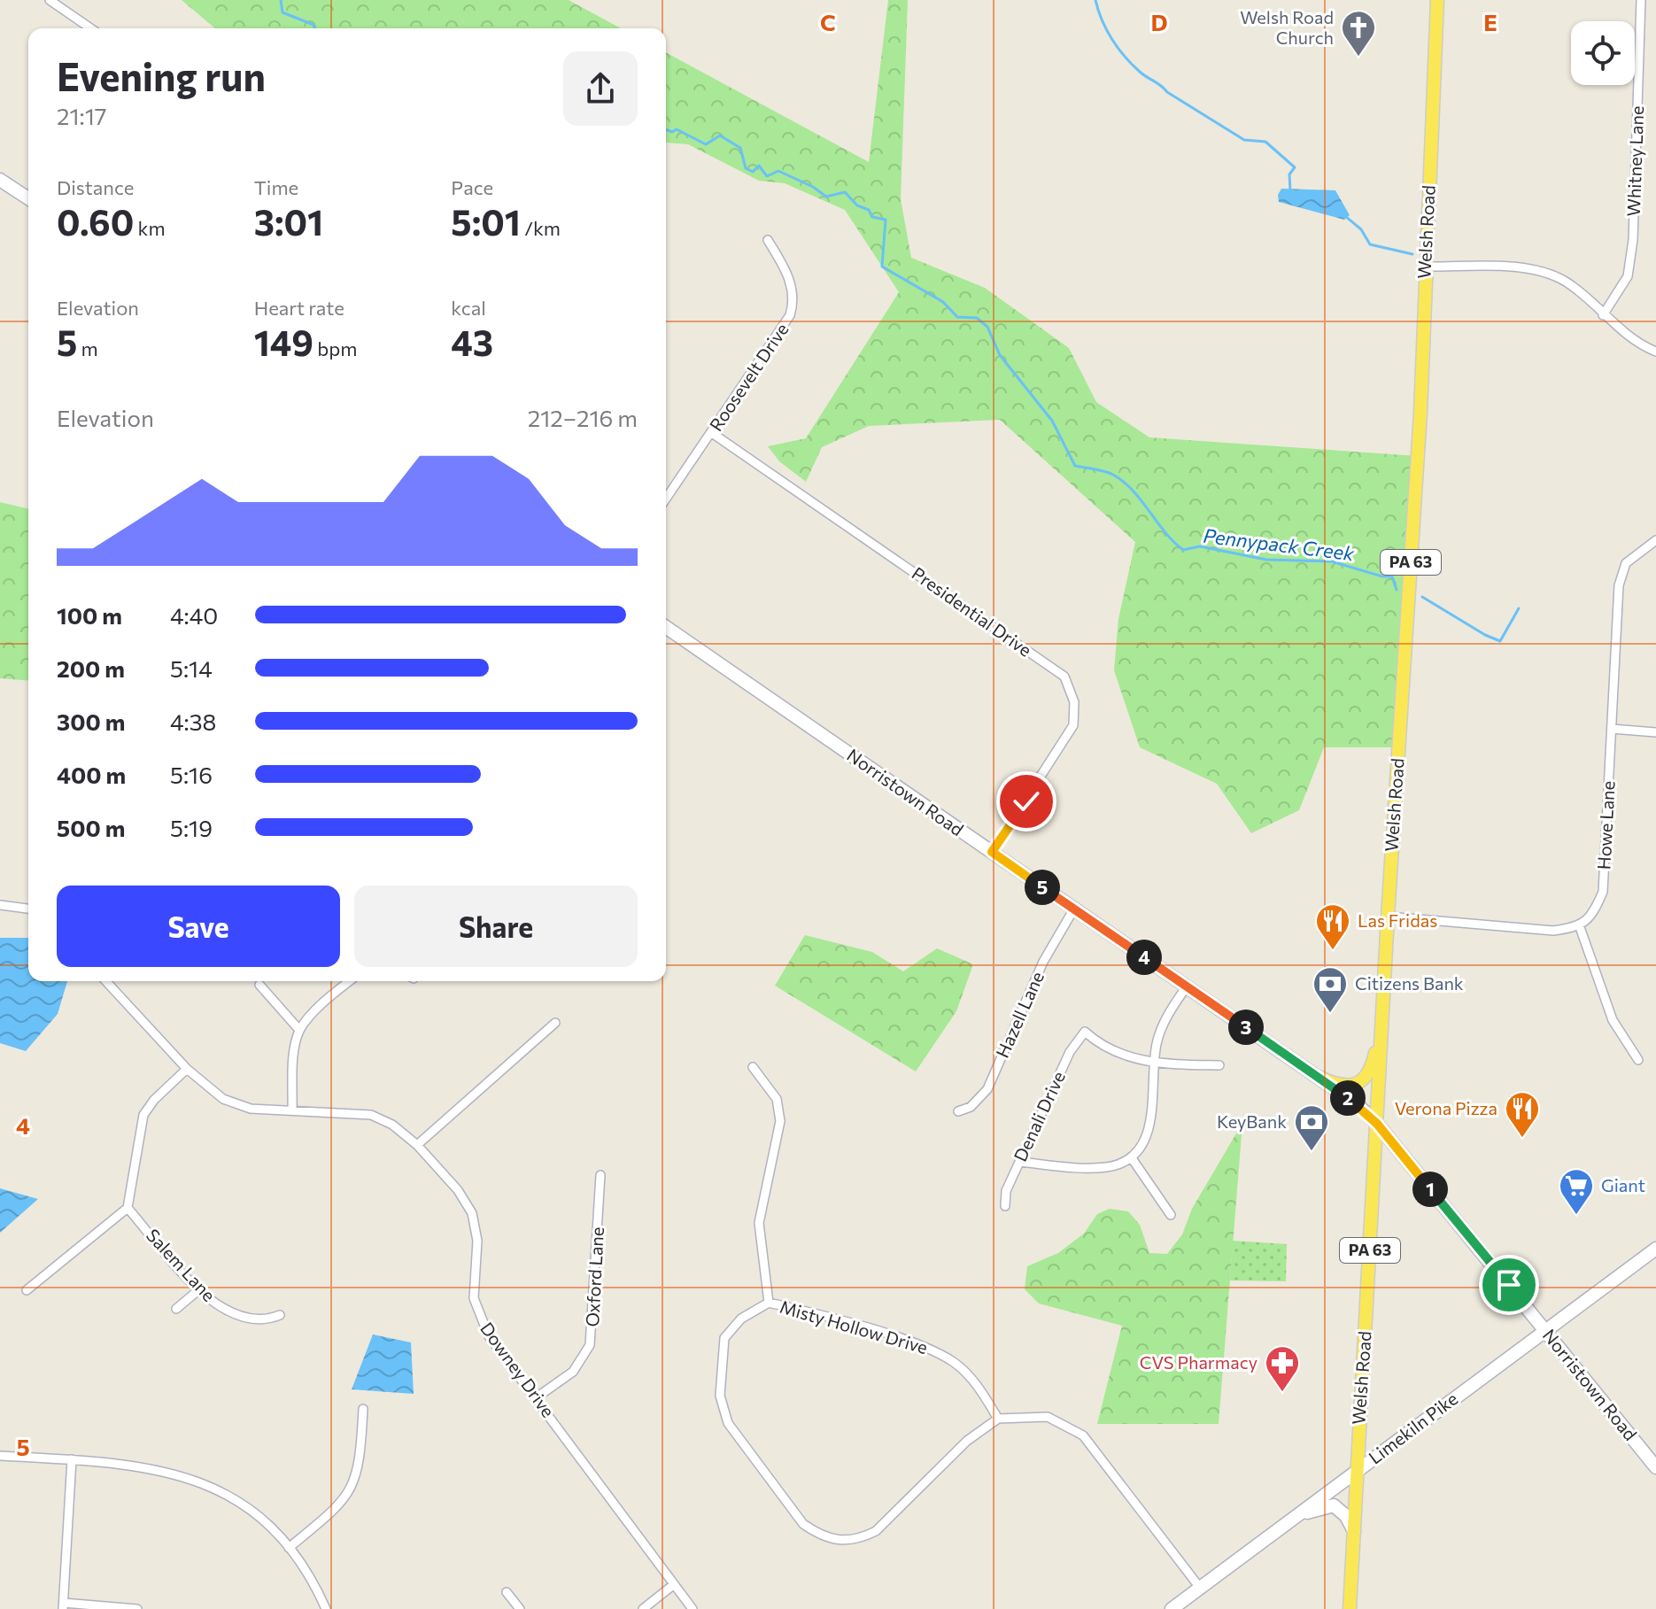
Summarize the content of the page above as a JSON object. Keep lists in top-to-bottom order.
{
  "streets": {
    "main road": [
      "Welsh Road",
      "PA 63",
      "Norristown Road",
      "Limekiln Pike"
    ],
    "street": [
      "Whitney Lane",
      "Roosevelt Drive",
      "Presidential Drive",
      "Howe Lane",
      "Hazell Lane",
      "Denali Drive",
      "Salem Lane",
      "Oxford Lane",
      "Misty Hollow Drive",
      "Downey Drive"
    ]
  },
  "crossings": [
    ["Welsh Road", "Norristown Road"],
    ["Welsh Road", "Limekiln Pike"],
    ["Roosevelt Drive", "Presidential Drive"],
    ["Presidential Drive", "Norristown Road"],
    ["Norristown Road", "Hazell Lane"],
    ["Norristown Road", "Limekiln Pike"],
    ["Oxford Lane", "Downey Drive"]
  ],
  "water": ["Pennypack Creek"],
  "places": {
    "church": ["Welsh Road Church"],
    "restaurant": ["Las Fridas", "Verona Pizza"],
    "bank": ["Citizens Bank", "KeyBank"],
    "supermarket": ["Giant"],
    "pharmacy": ["CVS Pharmacy"]
  },
  "page": {
    "heading": ["Evening run", "21:17"],
    "stats": [
      ["Distance", "0.60 km"],
      ["Time", "3:01"],
      ["Pace", "5:01 /km"],
      ["Elevation", "5 m"],
      ["Heart rate", "149 bpm"],
      ["kcal", "43"]
    ],
    "chart": ["Elevation", "212–216 m"],
    "list": [
      {
        "name": "100 m",
        "note": "4:40"
      },
      {
        "name": "200 m",
        "note": "5:14"
      },
      {
        "name": "300 m",
        "note": "4:38"
      },
      {
        "name": "400 m",
        "note": "5:16"
      },
      {
        "name": "500 m",
        "note": "5:19"
      }
    ],
    "pins": [
      "5",
      "4",
      "3",
      "2",
      "1"
    ],
    "buttons": ["Save", "Share"]
  },
  "grid": {
    "columns": ["C", "D", "E"],
    "rows": ["4", "5"]
  }
}
